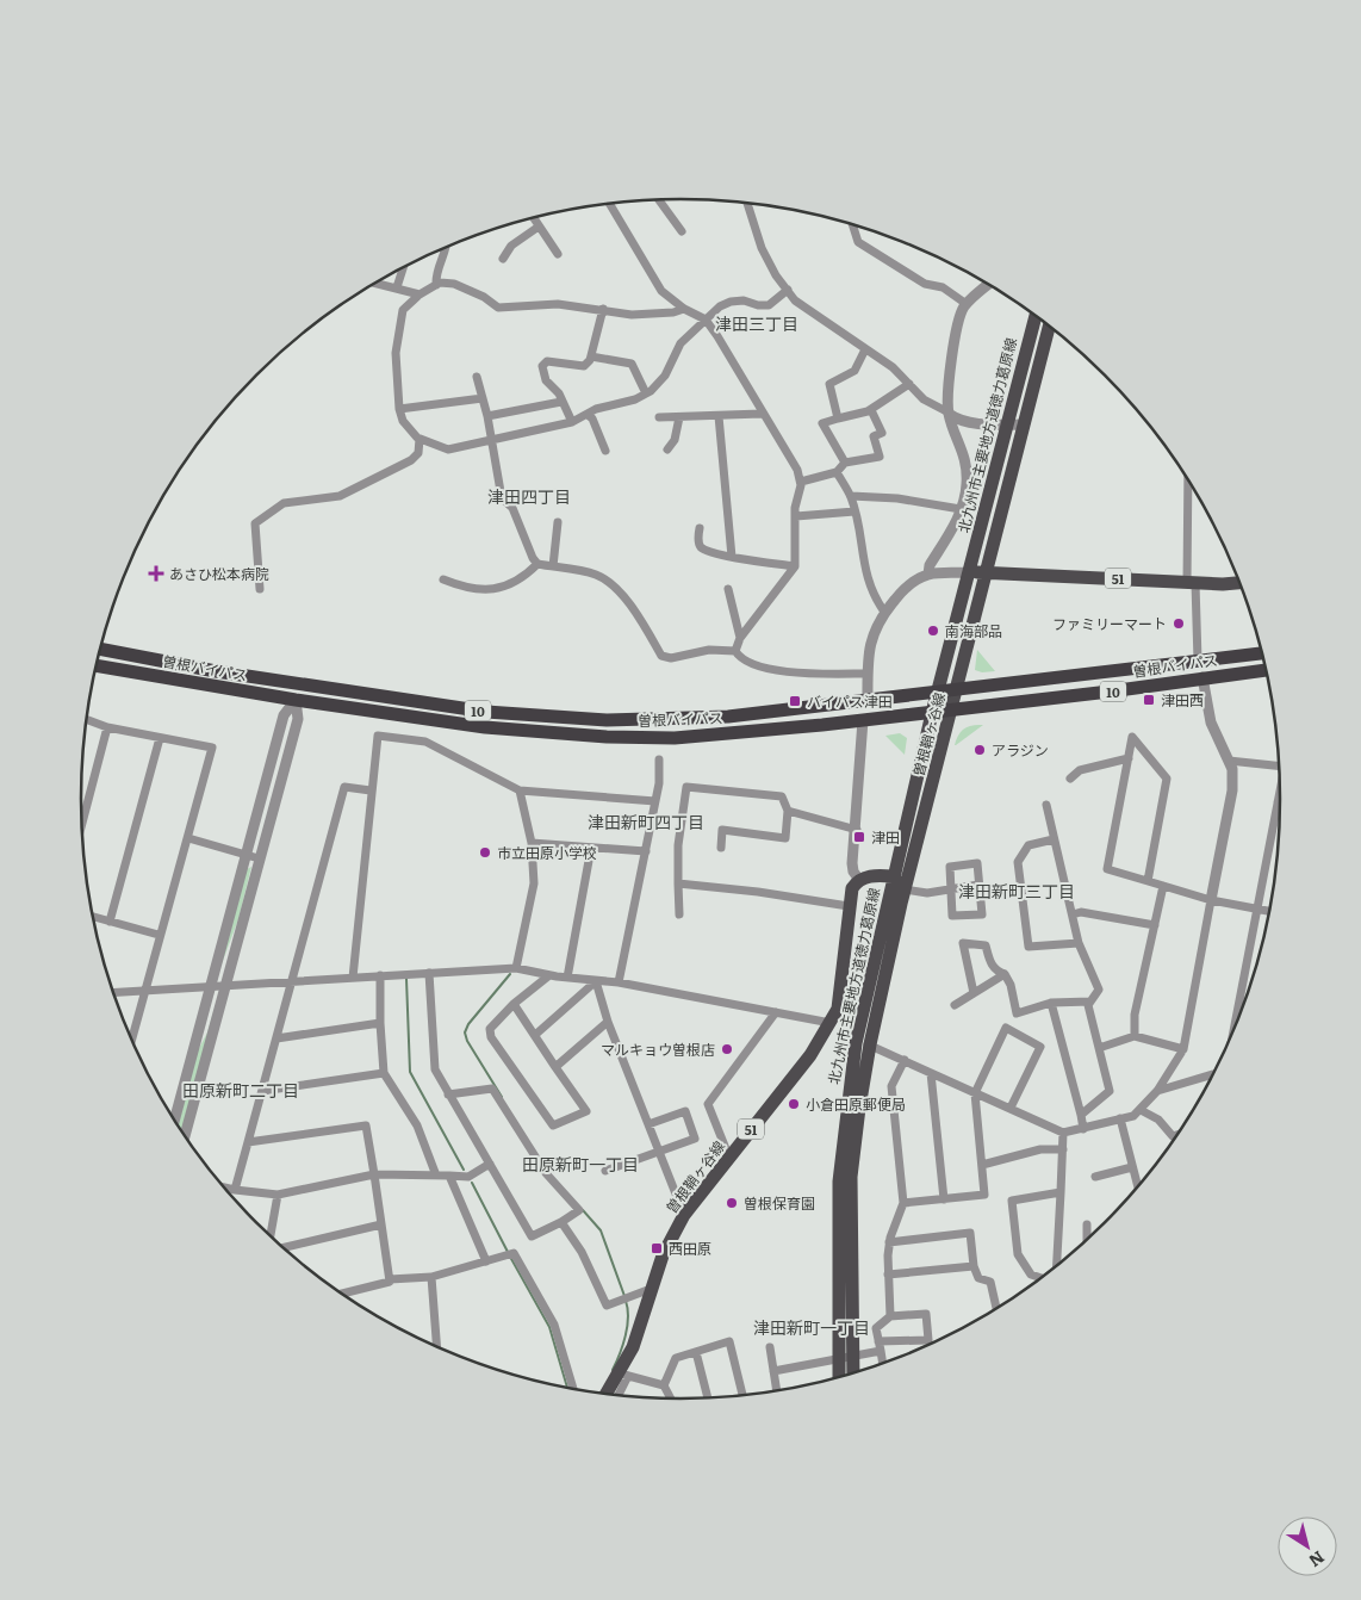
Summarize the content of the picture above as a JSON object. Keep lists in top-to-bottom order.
{
  "streets": {
    "highway": ["曽根バイパス", "10"],
    "main road": ["北九州市主要地方道徳力葛原線", "51", "曽根鞘ヶ谷線"]
  },
  "crossings": [
    ["北九州市主要地方道徳力葛原線", "51"],
    ["北九州市主要地方道徳力葛原線", "曽根鞘ヶ谷線"],
    ["51", "曽根鞘ヶ谷線"],
    ["曽根バイパス", "曽根鞘ヶ谷線"]
  ],
  "districts": [
    "津田三丁目",
    "津田四丁目",
    "津田新町四丁目",
    "津田新町三丁目",
    "田原新町二丁目",
    "田原新町一丁目",
    "津田新町一丁目"
  ],
  "places": {
    "health": ["あさひ松本病院"],
    "other": [
      "ファミリーマート",
      "南海部品",
      "アラジン",
      "市立田原小学校",
      "マルキョウ曽根店",
      "小倉田原郵便局",
      "曽根保育園"
    ],
    "transit": [
      "津田西",
      "バイパス津田",
      "津田",
      "西田原"
    ]
  },
  "north": "bottom right"
}
